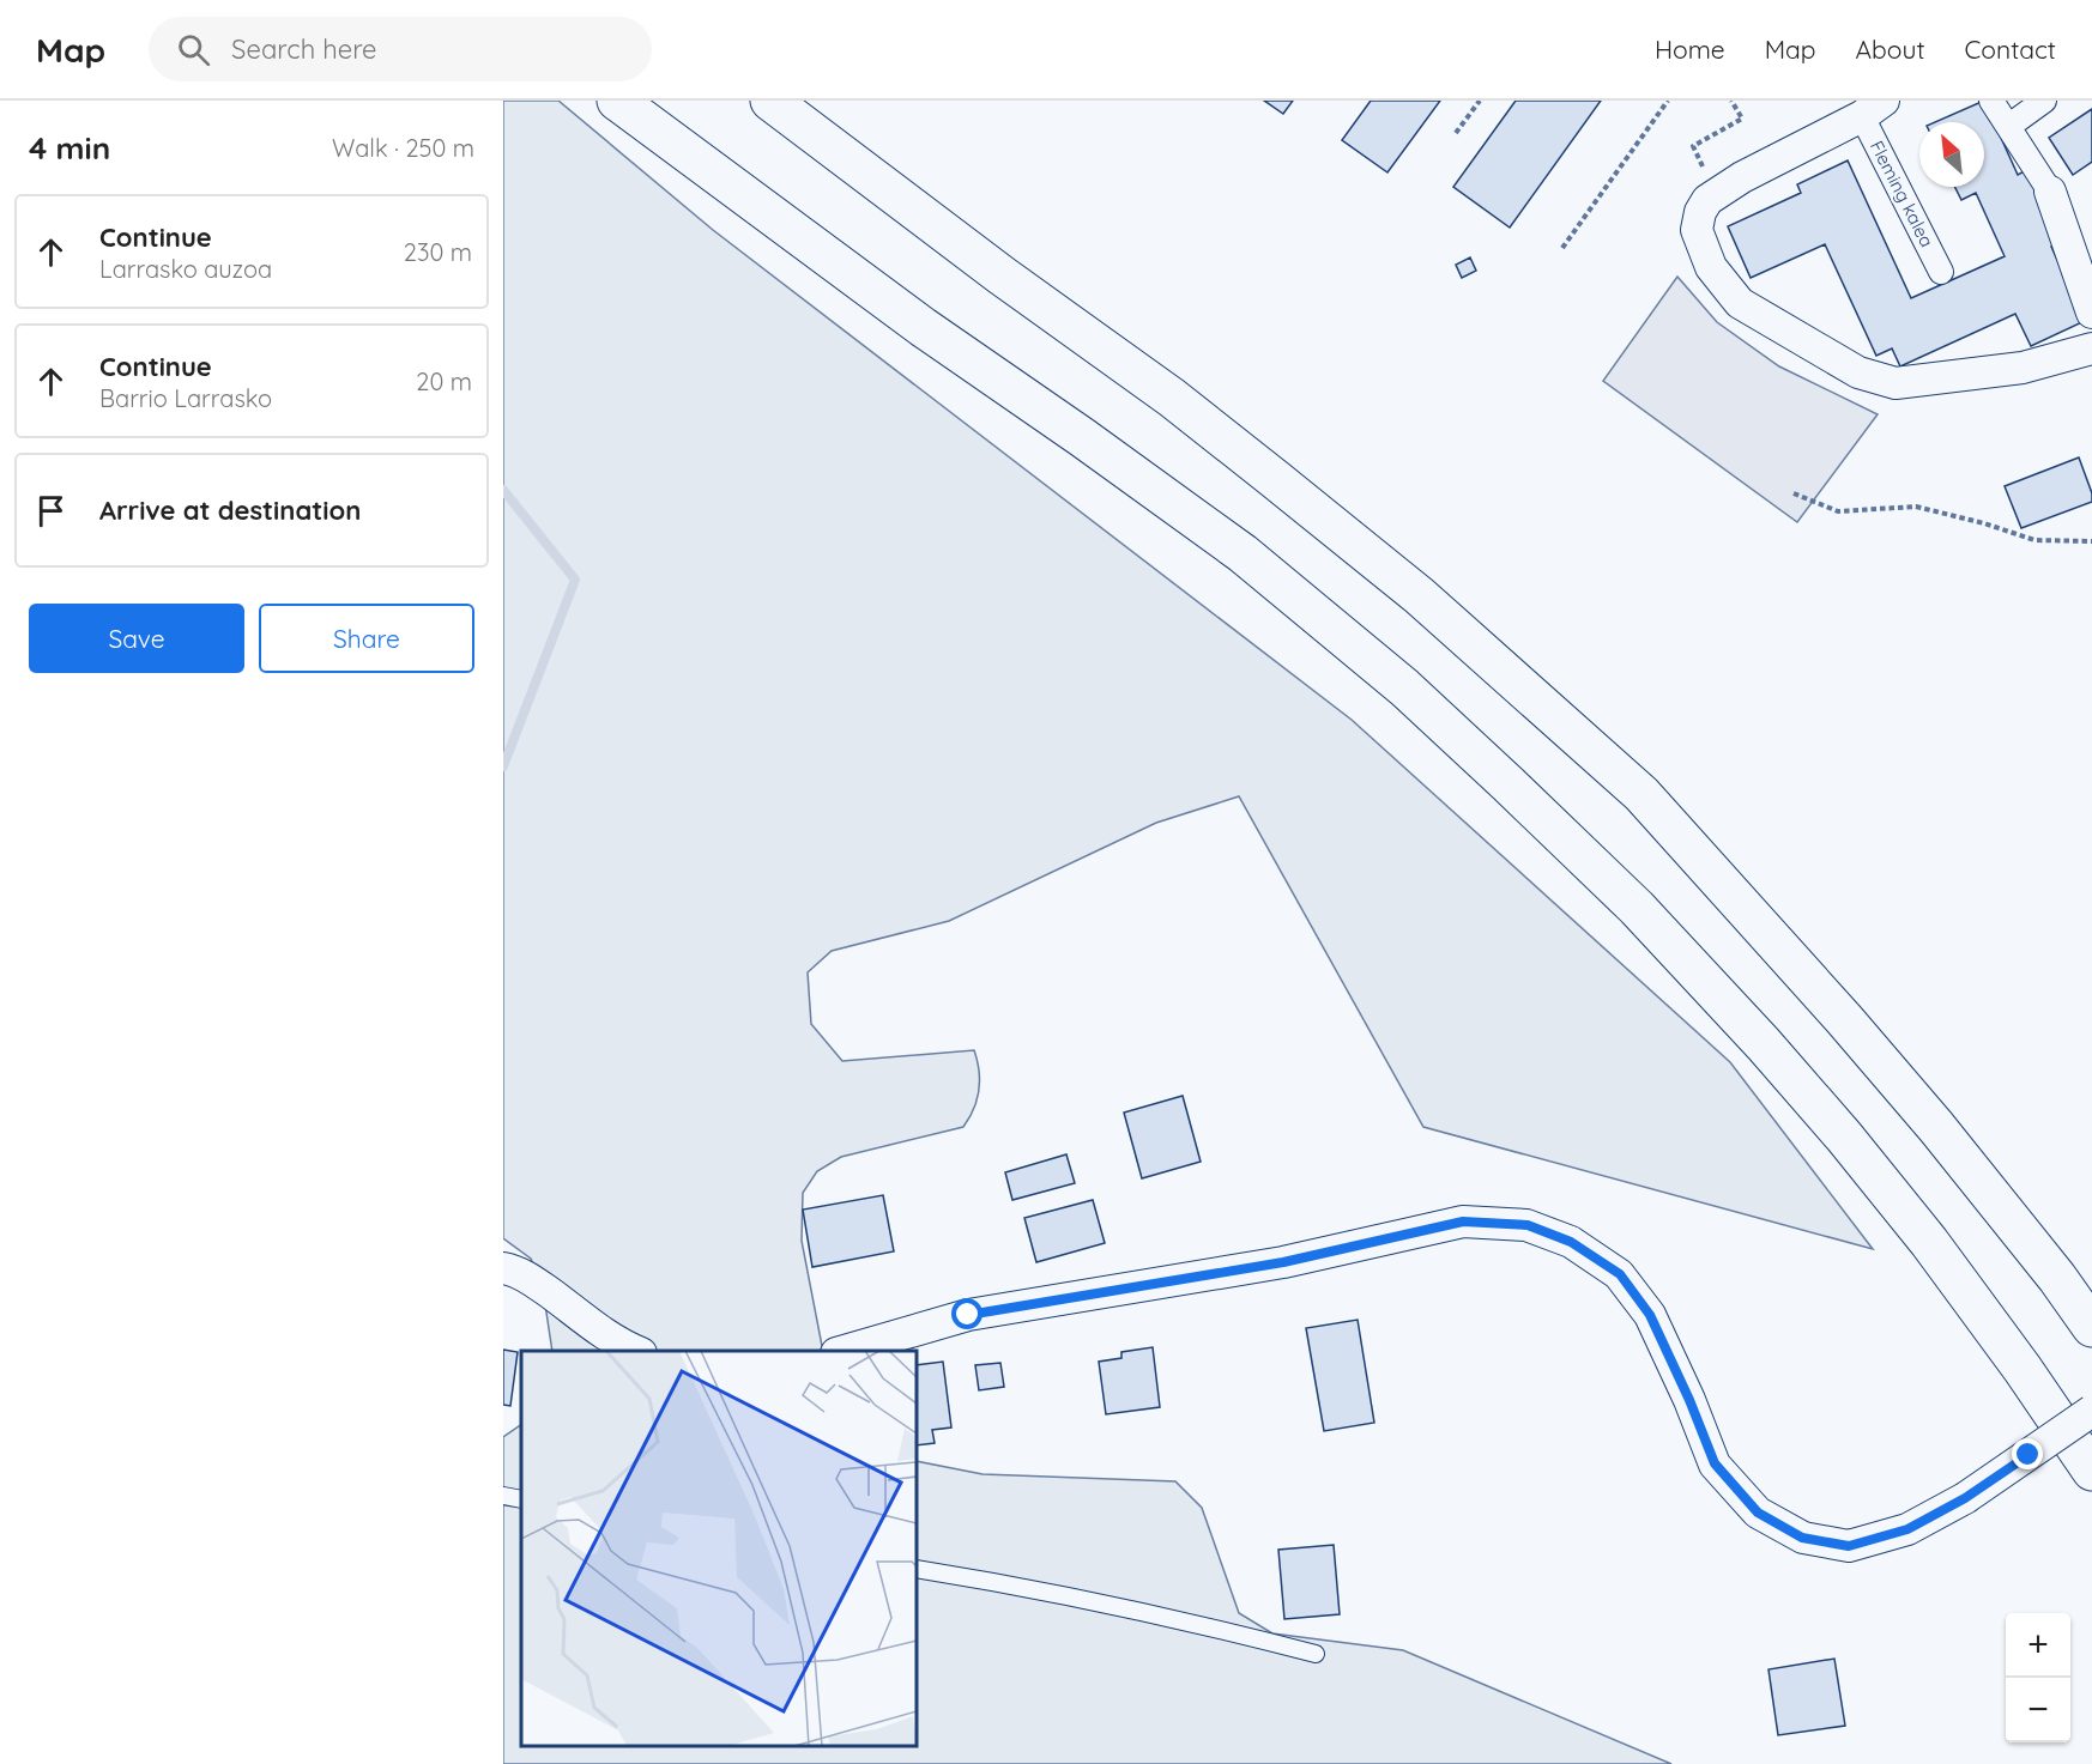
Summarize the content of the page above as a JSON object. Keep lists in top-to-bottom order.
{
  "streets": {
    "street": ["Fleming kalea"]
  },
  "north": "top left",
  "page": {
    "header": "Map",
    "search": "Search here",
    "nav": [
      "Home",
      "Map",
      "About",
      "Contact"
    ],
    "heading": ["4 min", "Walk · 250 m"],
    "list": [
      ["Continue", "Larrasko auzoa", "230 m"],
      ["Continue", "Barrio Larrasko", "20 m"],
      "Arrive at destination"
    ],
    "buttons": ["Save", "Share"],
    "map_buttons": ["+", "−"]
  }
}
